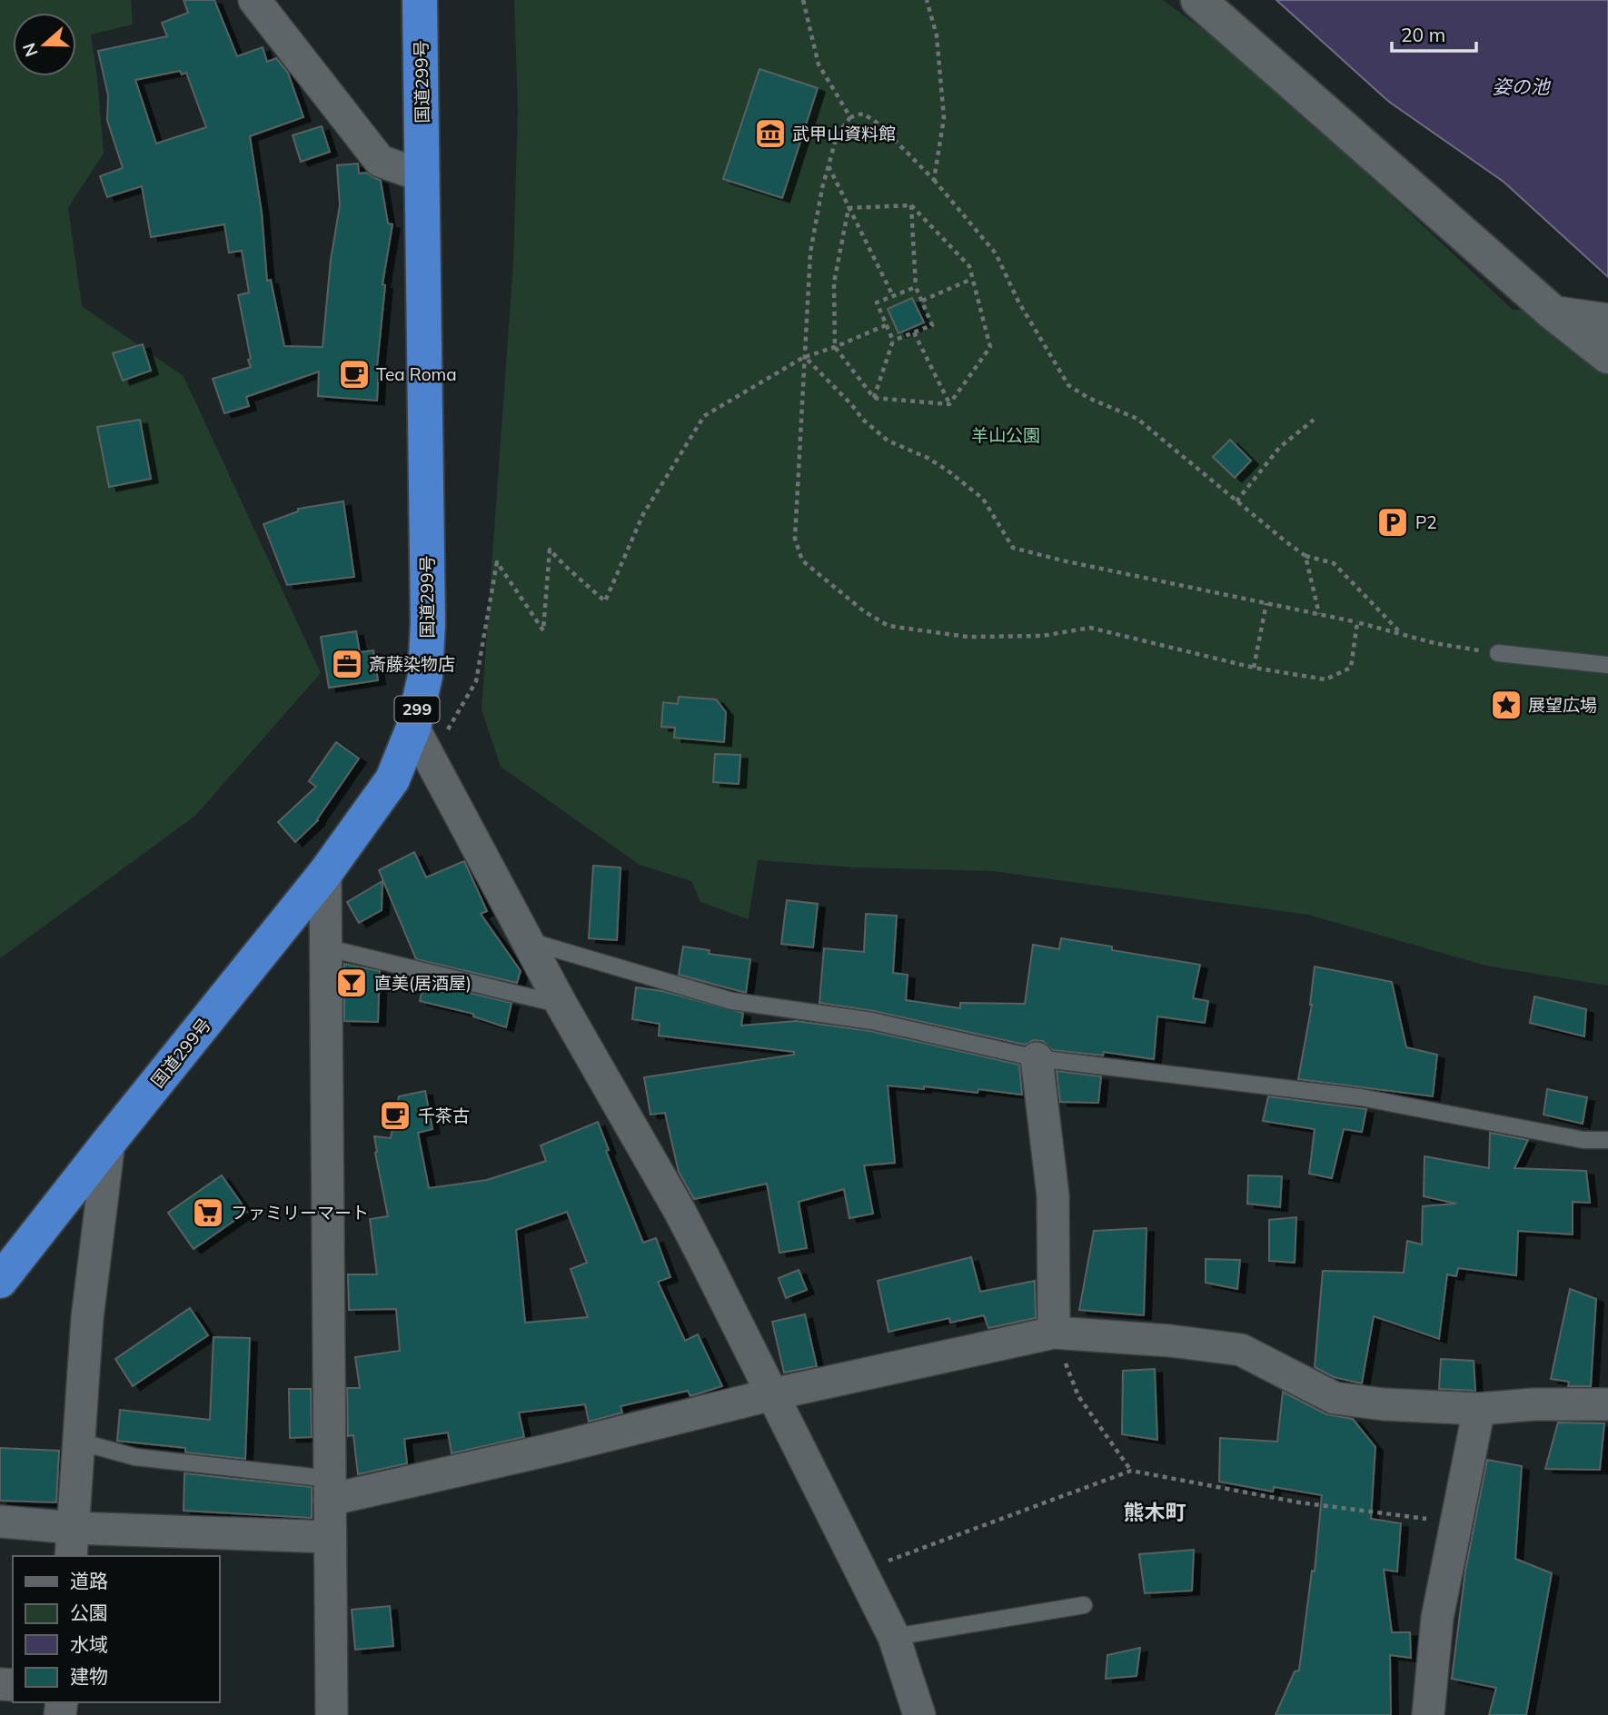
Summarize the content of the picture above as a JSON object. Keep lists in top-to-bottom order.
{
  "streets": {
    "highway": ["国道299号", "299"]
  },
  "districts": ["熊木町"],
  "water": ["姿の池"],
  "parks": ["羊山公園"],
  "places": {
    "museum": ["武甲山資料館"],
    "cafe": ["Tea Roma", "千茶古"],
    "parking": ["P2"],
    "office": ["斎藤染物店"],
    "place": ["展望広場"],
    "bar": ["直美(居酒屋)"],
    "supermarket": ["ファミリーマート"]
  },
  "legend": [
    "道路",
    "公園",
    "水域",
    "建物"
  ],
  "scale_bar": "20 m",
  "north": "left"
}
